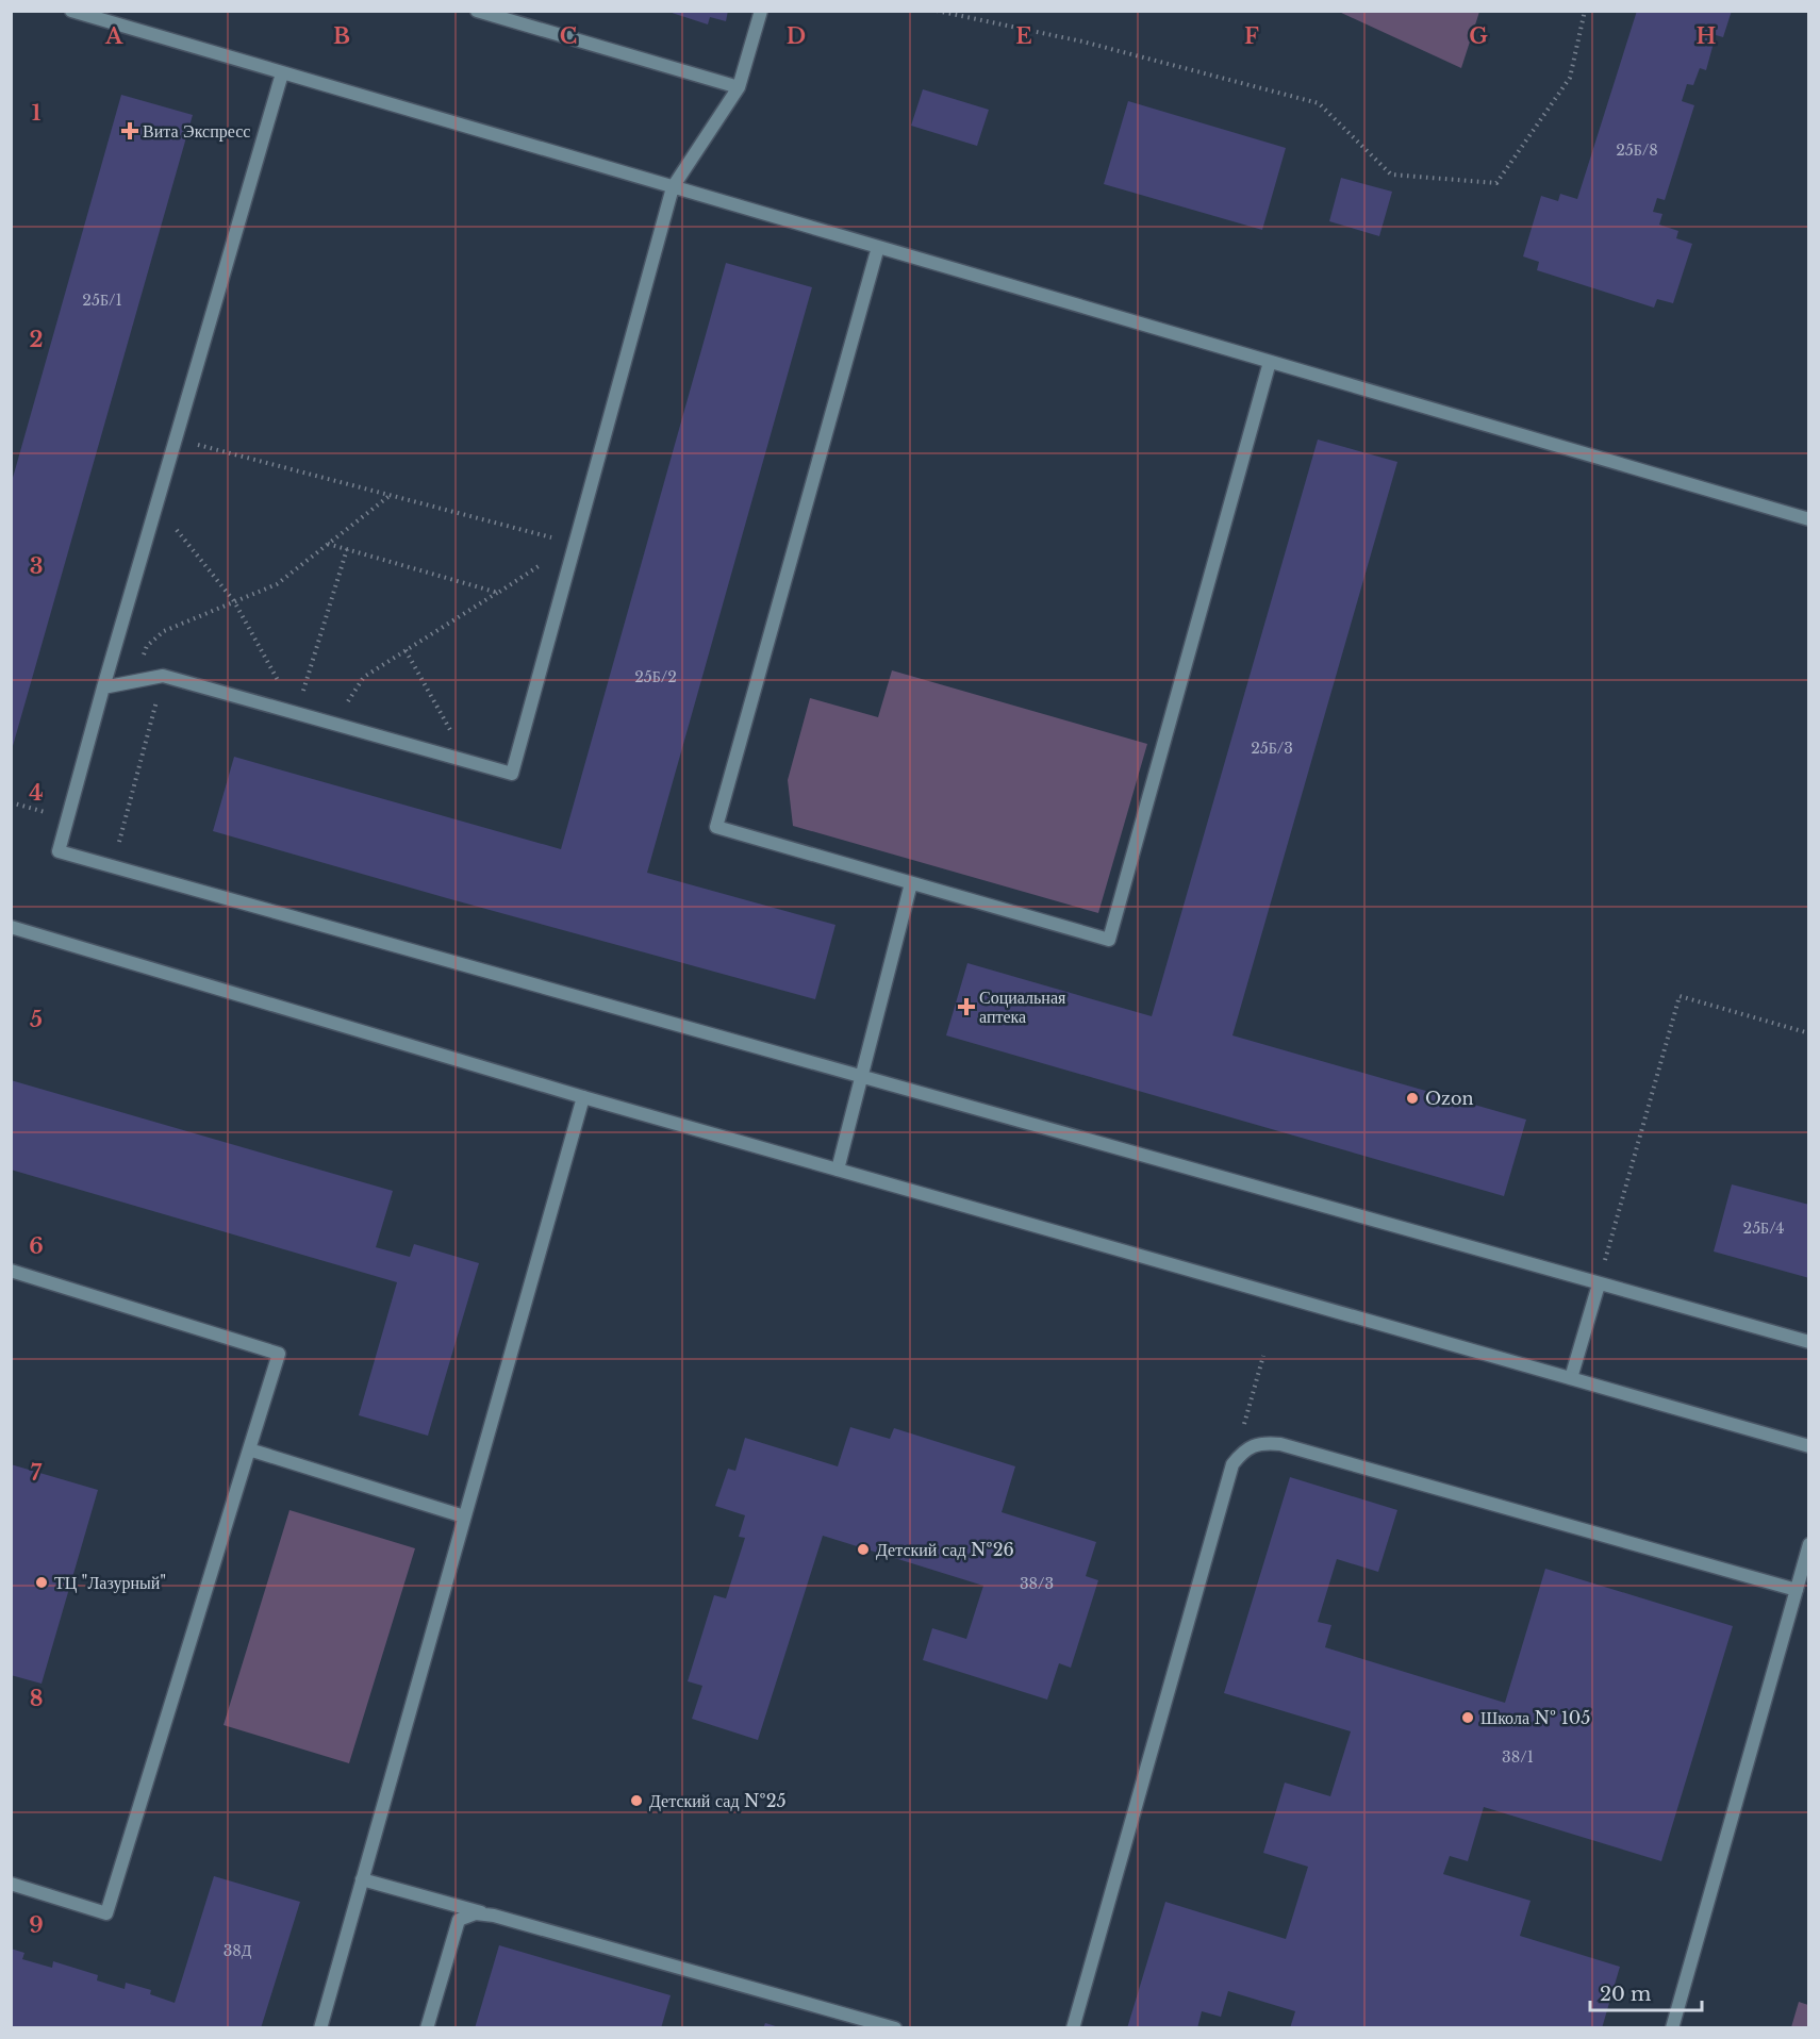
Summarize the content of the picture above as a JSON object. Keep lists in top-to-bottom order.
{
  "places": {
    "health": ["Вита Экспресс", "Социальная аптека"],
    "other": [
      "Ozon",
      "Детский сад №26",
      "ТЦ \"Лазурный\"",
      "Школа № 105",
      "Детский сад №25"
    ]
  },
  "house_numbers": [
    "25Б/8",
    "25Б/1",
    "25Б/2",
    "25Б/3",
    "25Б/4",
    "38/3",
    "38/1",
    "38Д"
  ],
  "scale_bar": "20 m",
  "grid": {
    "columns": [
      "A",
      "B",
      "C",
      "D",
      "E",
      "F",
      "G",
      "H"
    ],
    "rows": [
      "1",
      "2",
      "3",
      "4",
      "5",
      "6",
      "7",
      "8",
      "9"
    ]
  }
}
